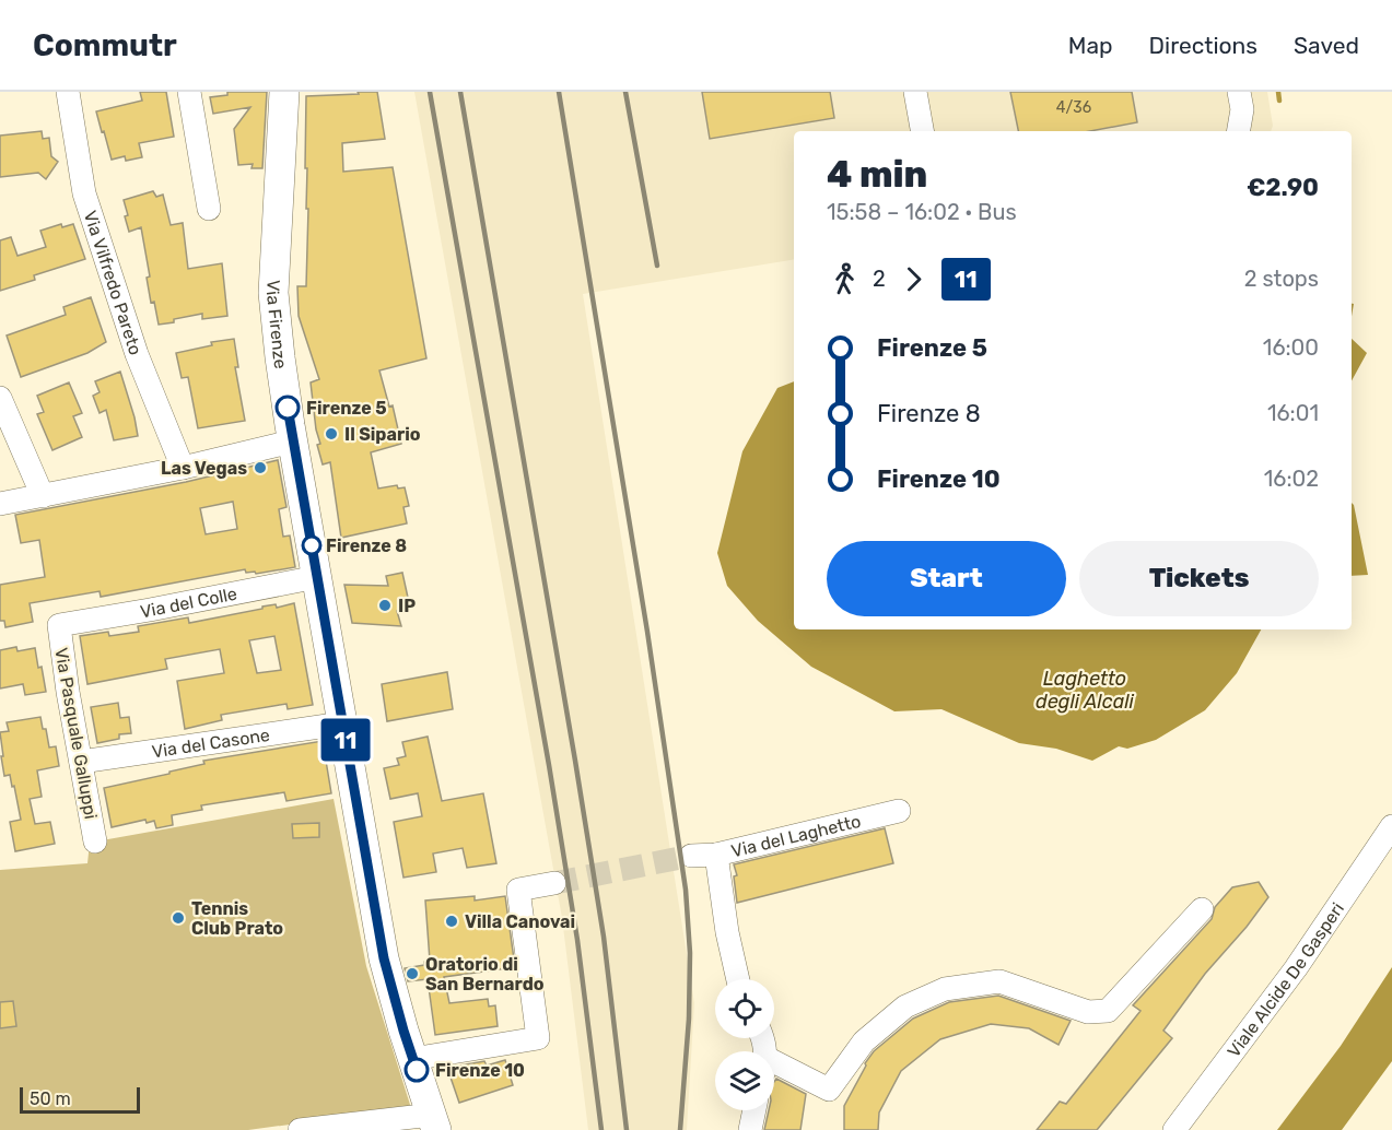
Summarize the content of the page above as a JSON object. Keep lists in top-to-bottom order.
{
  "streets": {
    "main road": ["Via Firenze"],
    "street": [
      "Via Vilfredo Pareto",
      "Via del Colle",
      "Via Pasquale Galluppi",
      "Via del Casone",
      "Via del Laghetto",
      "Viale Alcide De Gasperi"
    ]
  },
  "crossings": [
    ["Via Firenze", "Via del Colle"],
    ["Via Firenze", "Via del Casone"],
    ["Via del Colle", "Via Pasquale Galluppi"],
    ["Via Pasquale Galluppi", "Via del Casone"]
  ],
  "water": ["Laghetto degli Alcali"],
  "places": [
    "Firenze 5",
    "Il Sipario",
    "Las Vegas",
    "Firenze 8",
    "IP",
    "Tennis Club Prato",
    "Villa Canovai",
    "Oratorio di San Bernardo",
    "Firenze 10"
  ],
  "lines": ["bus line 11"],
  "house_numbers": ["4/36"],
  "scale_bar": "50 m",
  "page": {
    "header": "Commutr",
    "nav": ["Map", "Directions", "Saved"],
    "on_map": "11",
    "heading": ["4 min", "15:58 – 16:02 · Bus", "€2.90"],
    "legs": ["2", "11", "2 stops"],
    "list": [
      {
        "name": "Firenze 5",
        "value": "16:00"
      },
      {
        "name": "Firenze 8",
        "value": "16:01"
      },
      {
        "name": "Firenze 10",
        "value": "16:02"
      }
    ],
    "buttons": ["Start", "Tickets"],
    "scale": "50 m"
  }
}
